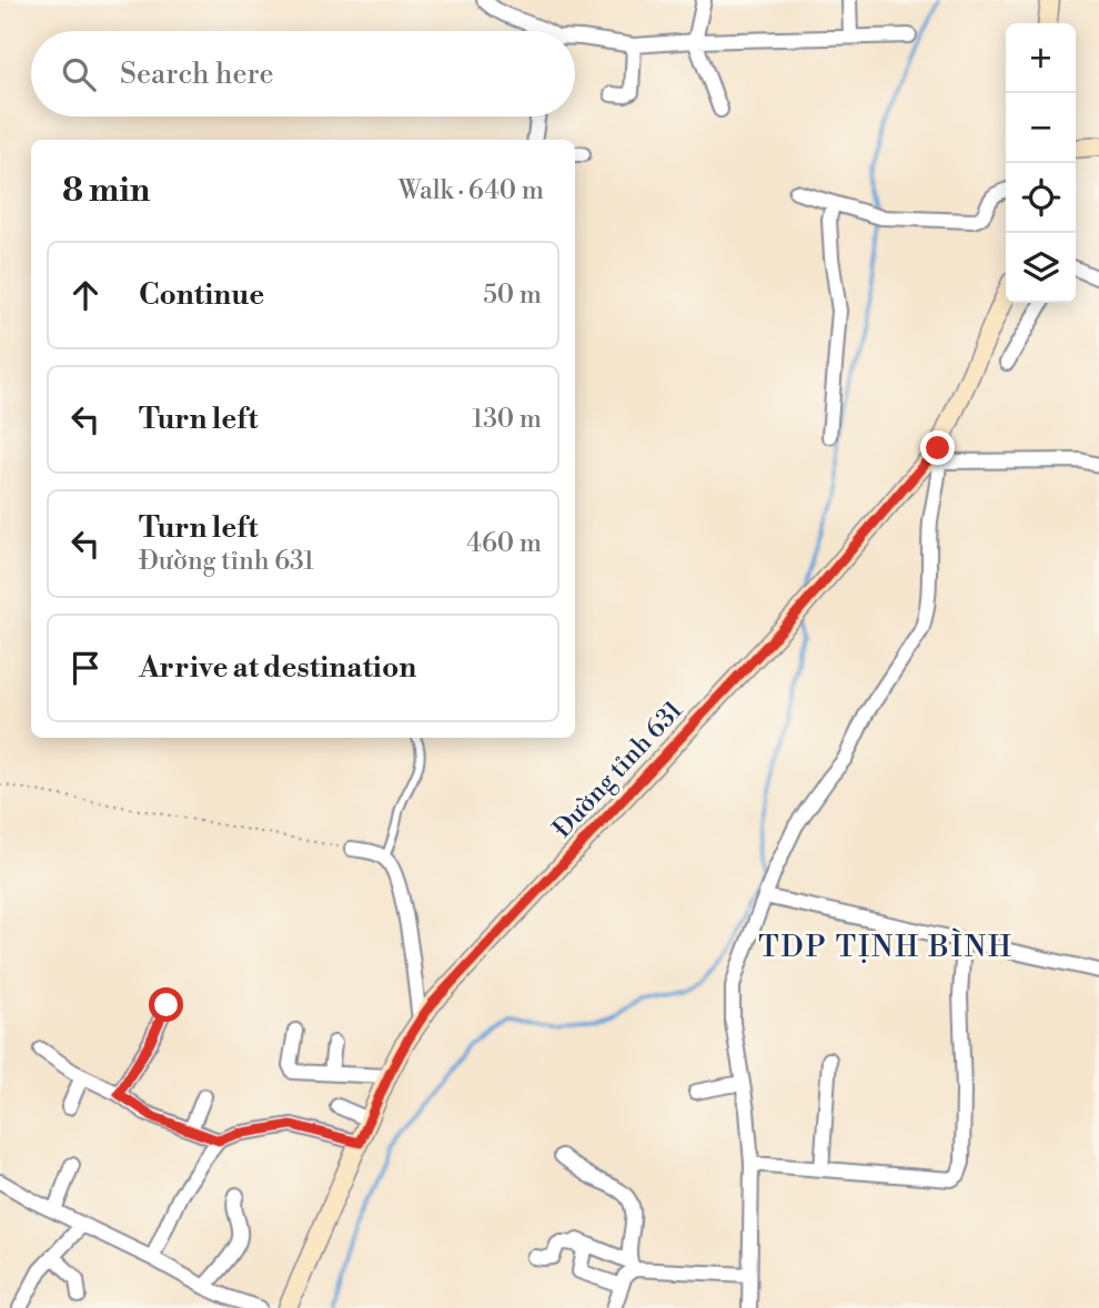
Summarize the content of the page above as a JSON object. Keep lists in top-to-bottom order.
{
  "streets": {
    "main road": ["Đường tỉnh 631"]
  },
  "districts": ["TDP TỊNH BÌNH"],
  "page": {
    "map_buttons": ["+", "−"],
    "search": "Search here",
    "heading": ["8 min", "Walk · 640 m"],
    "list": [
      ["Continue", "50 m"],
      ["Turn left", "130 m"],
      ["Turn left", "Đường tỉnh 631", "460 m"],
      "Arrive at destination"
    ]
  }
}
